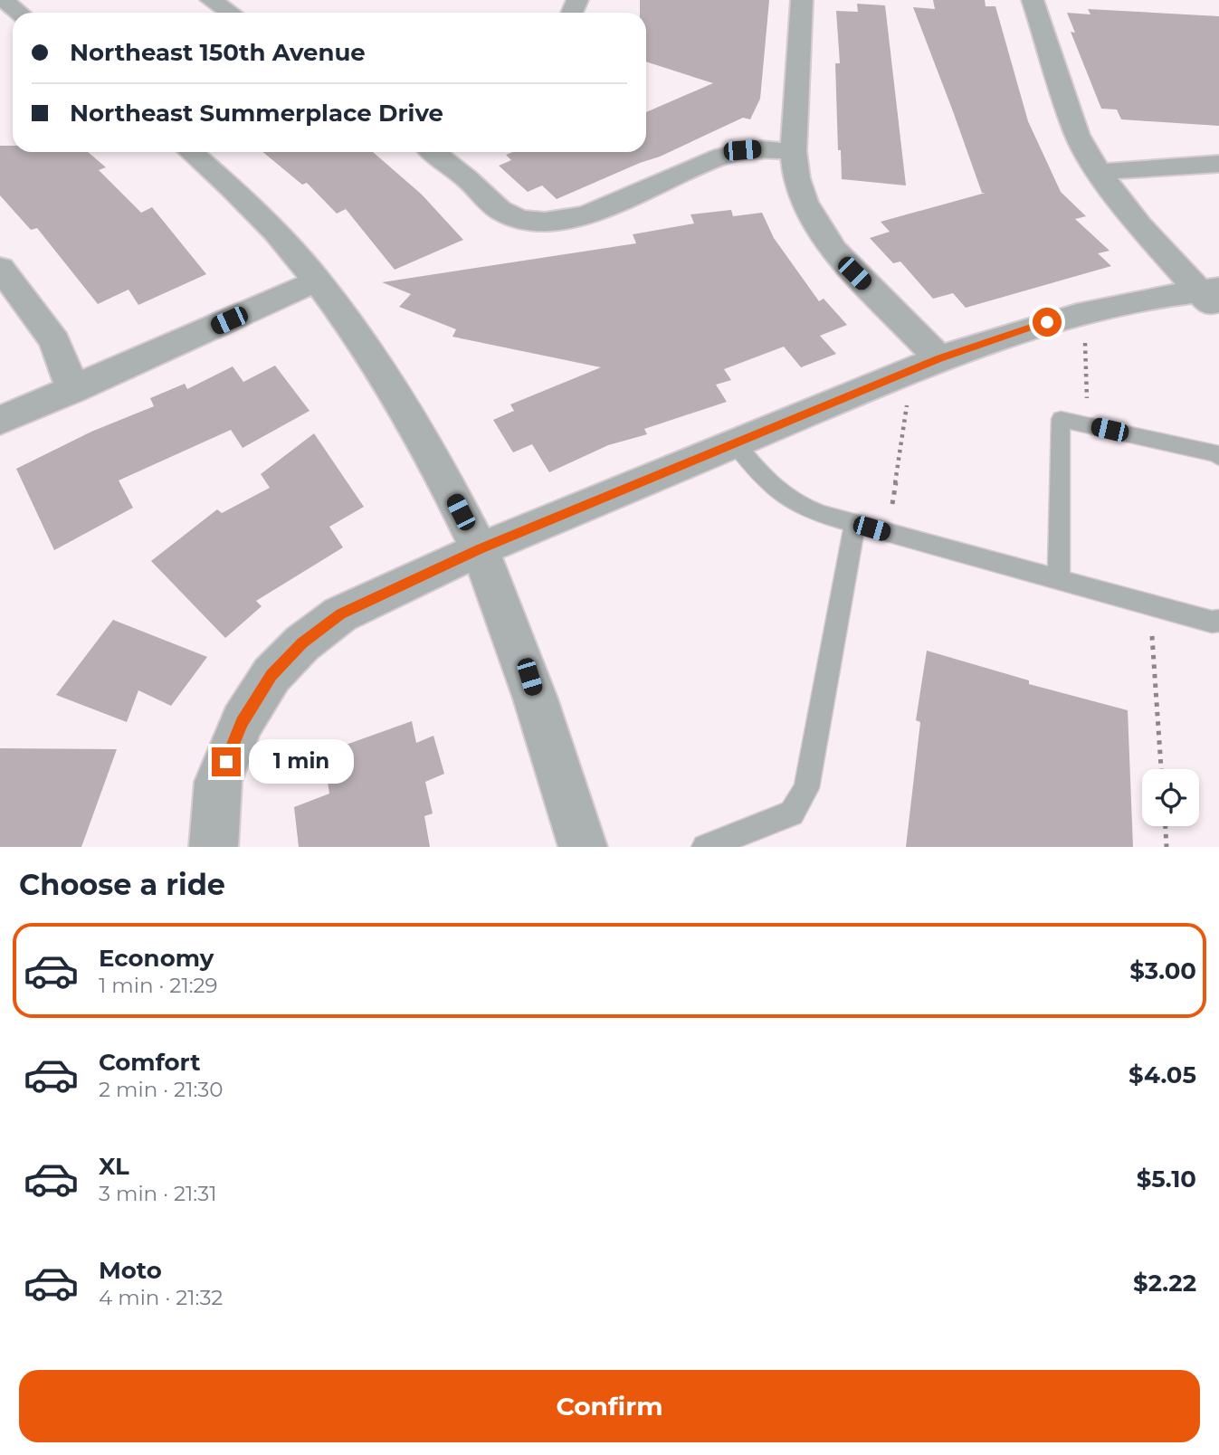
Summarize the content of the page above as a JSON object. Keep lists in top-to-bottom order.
{
  "page": {
    "banner": ["Northeast 150th Avenue", "Northeast Summerplace Drive"],
    "bubble": "1 min",
    "heading": "Choose a ride",
    "list": [
      {
        "name": "Economy",
        "note": "1 min · 21:29",
        "value": "$3.00"
      },
      {
        "name": "Comfort",
        "note": "2 min · 21:30",
        "value": "$4.05"
      },
      {
        "name": "XL",
        "note": "3 min · 21:31",
        "value": "$5.10"
      },
      {
        "name": "Moto",
        "note": "4 min · 21:32",
        "value": "$2.22"
      }
    ],
    "buttons": "Confirm"
  }
}
